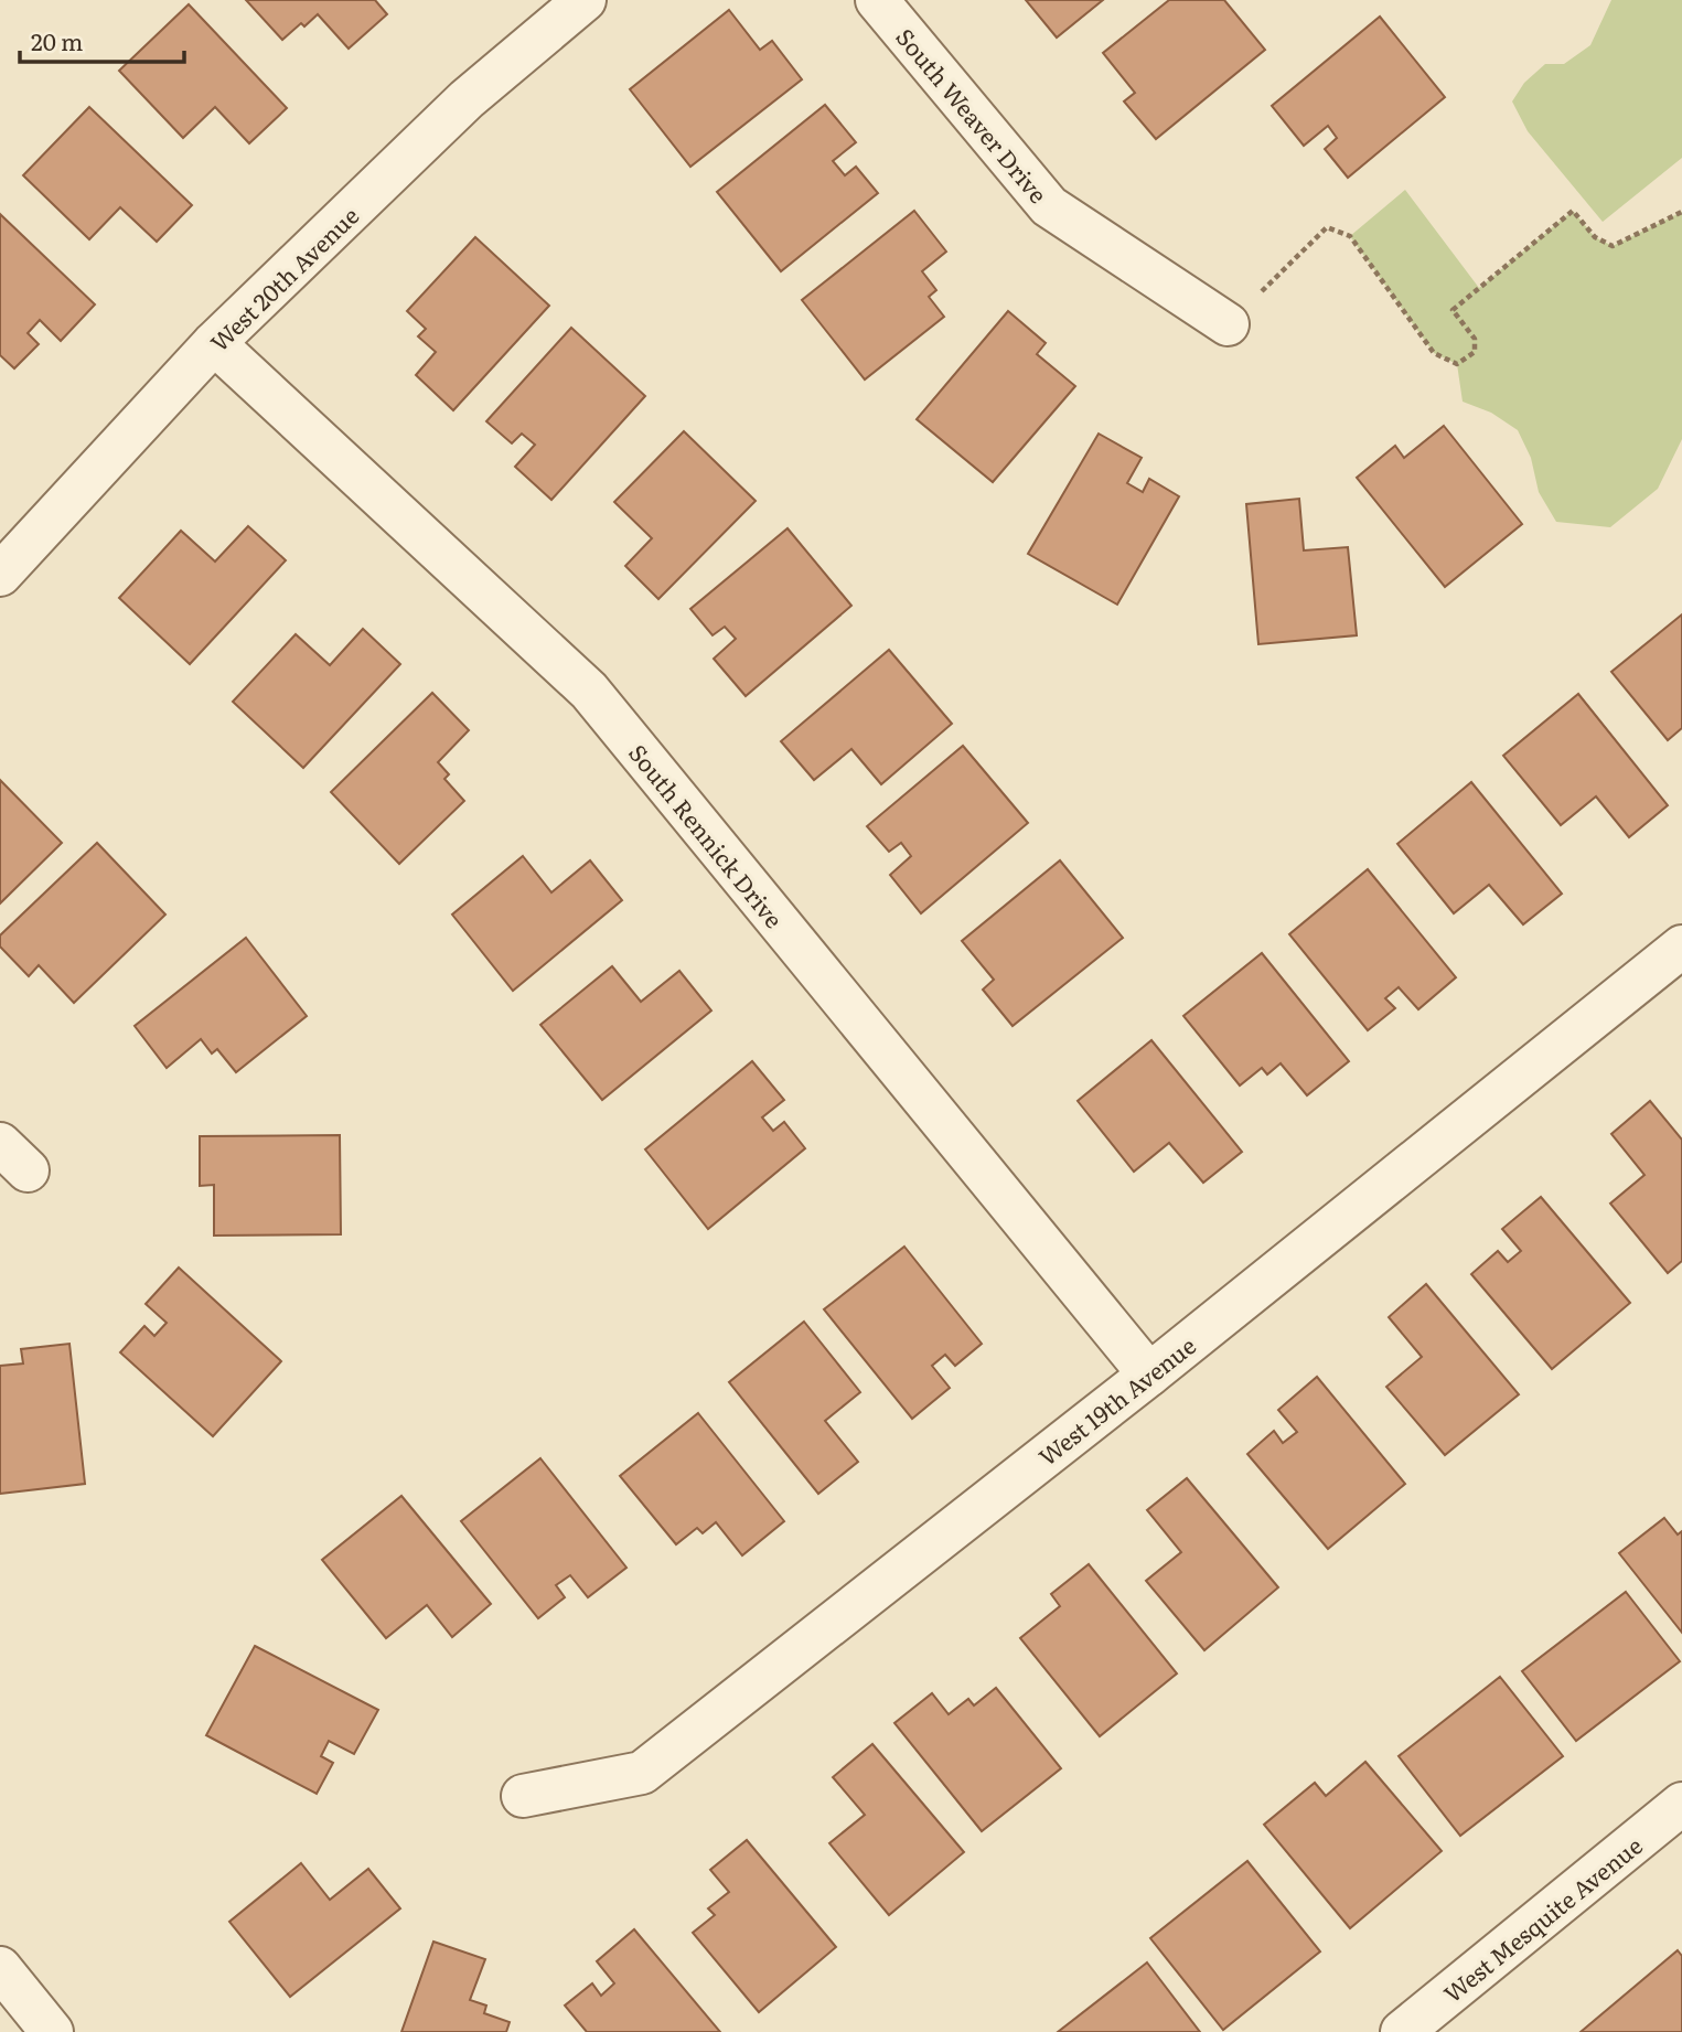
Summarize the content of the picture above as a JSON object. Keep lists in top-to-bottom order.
{
  "streets": {
    "street": [
      "South Weaver Drive",
      "West 20th Avenue",
      "South Rennick Drive",
      "West 19th Avenue",
      "West Mesquite Avenue"
    ]
  },
  "crossings": [
    ["West 20th Avenue", "South Rennick Drive"],
    ["South Rennick Drive", "West 19th Avenue"]
  ],
  "scale_bar": "20 m"
}
